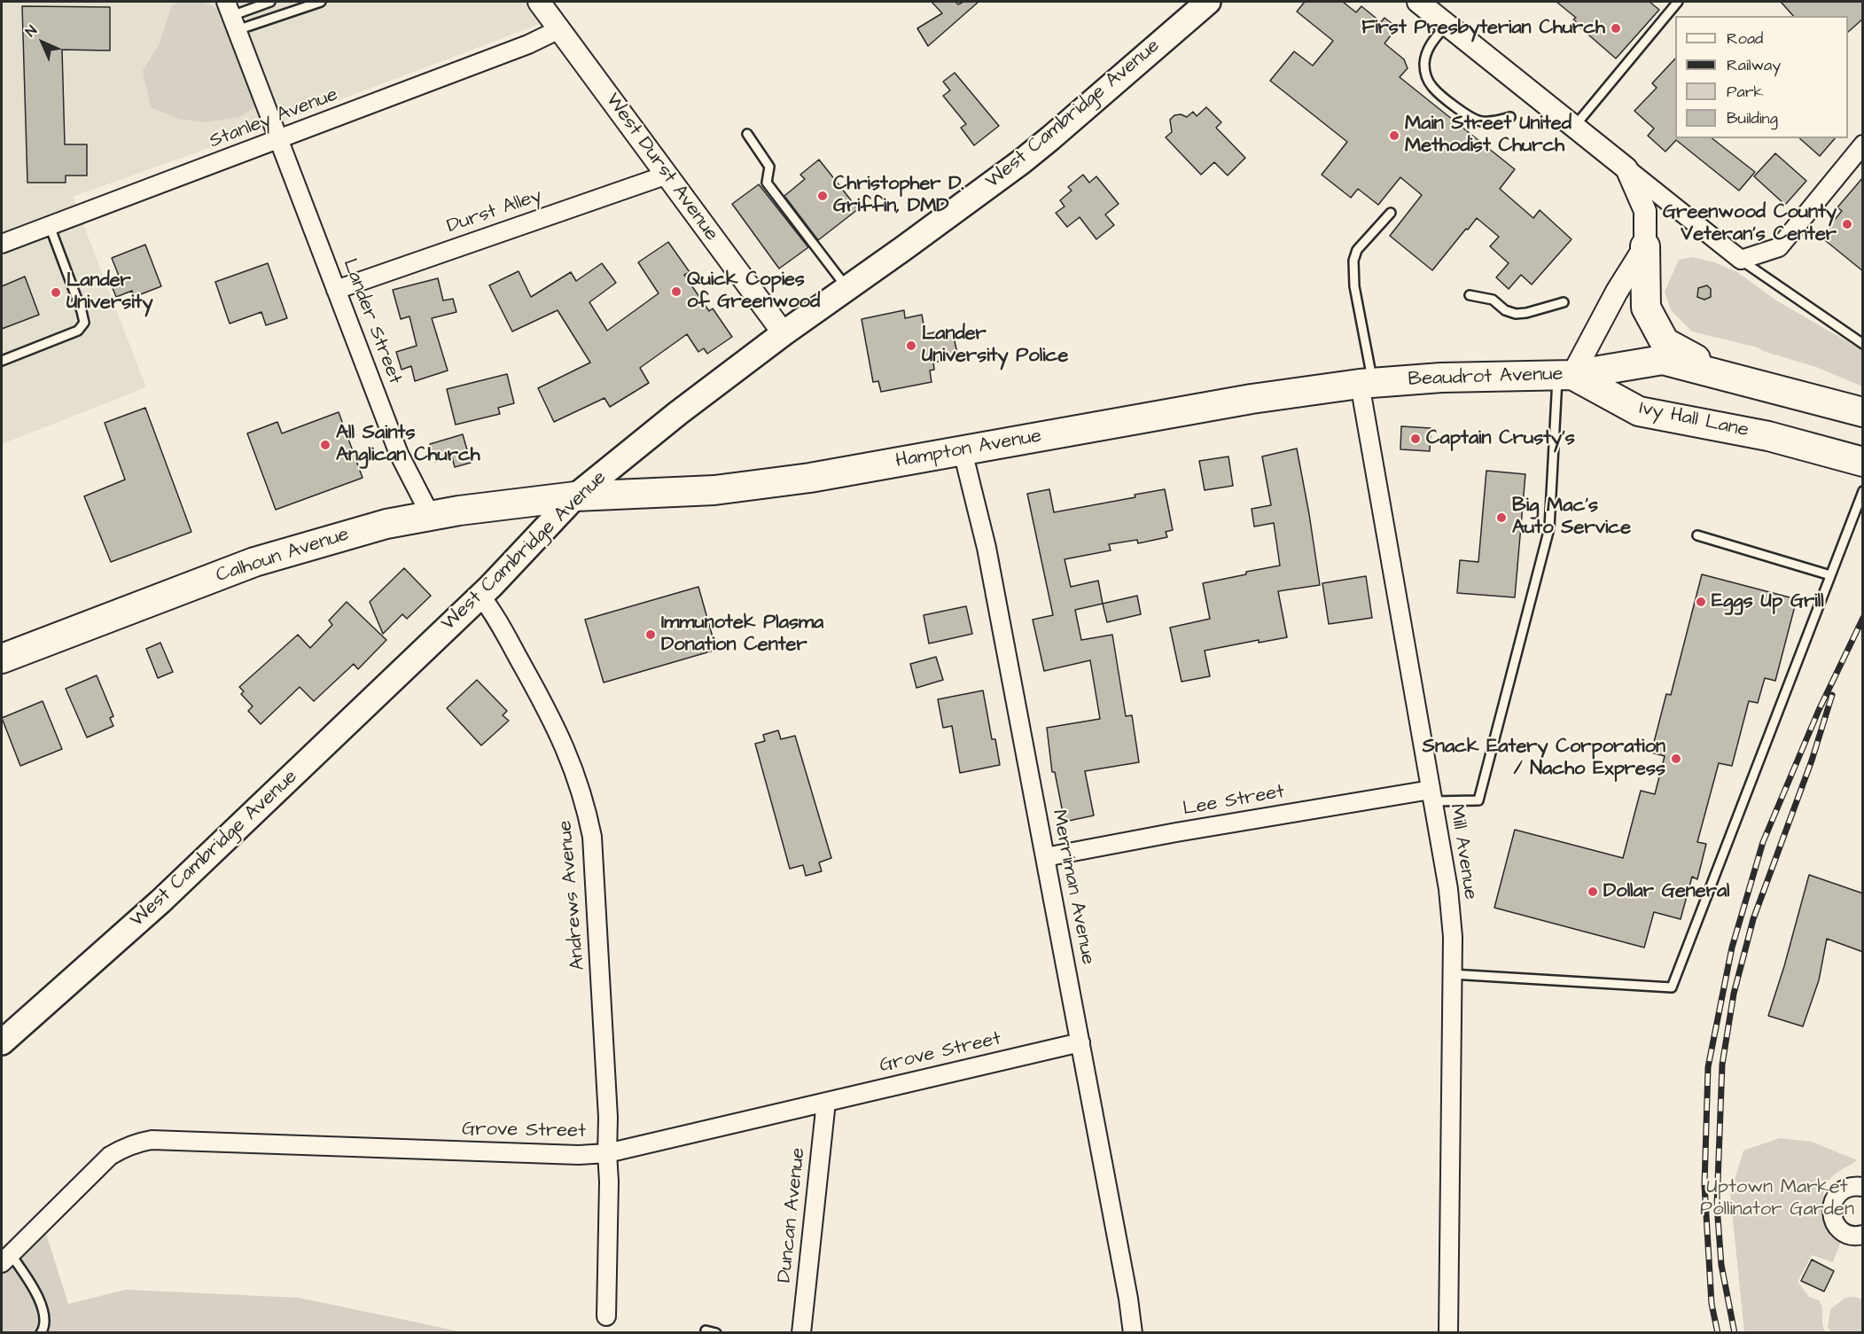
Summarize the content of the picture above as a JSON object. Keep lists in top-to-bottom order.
{
  "streets": {
    "main road": [
      "West Cambridge Avenue",
      "Beaudrot Avenue",
      "Ivy Hall Lane",
      "Hampton Avenue",
      "Calhoun Avenue"
    ],
    "street": [
      "Stanley Avenue",
      "West Durst Avenue",
      "Durst Alley",
      "Lander Street",
      "Lee Street",
      "Mill Avenue",
      "Merriman Avenue",
      "Andrews Avenue",
      "Grove Street",
      "Duncan Avenue"
    ]
  },
  "crossings": [
    ["West Cambridge Avenue", "West Durst Avenue"],
    ["West Cambridge Avenue", "Hampton Avenue"],
    ["West Cambridge Avenue", "Calhoun Avenue"],
    ["West Cambridge Avenue", "Andrews Avenue"],
    ["Stanley Avenue", "West Durst Avenue"],
    ["Stanley Avenue", "Lander Street"],
    ["West Durst Avenue", "Durst Alley"],
    ["Durst Alley", "Lander Street"],
    ["Lander Street", "Calhoun Avenue"],
    ["Beaudrot Avenue", "Ivy Hall Lane"],
    ["Beaudrot Avenue", "Hampton Avenue"],
    ["Beaudrot Avenue", "Mill Avenue"],
    ["Hampton Avenue", "Calhoun Avenue"],
    ["Hampton Avenue", "Mill Avenue"],
    ["Hampton Avenue", "Merriman Avenue"],
    ["Lee Street", "Mill Avenue"],
    ["Lee Street", "Merriman Avenue"],
    ["Merriman Avenue", "Grove Street"],
    ["Andrews Avenue", "Grove Street"],
    ["Grove Street", "Duncan Avenue"]
  ],
  "parks": ["Uptown Market Pollinator Garden"],
  "places": [
    "First Presbyterian Church",
    "Main Street United Methodist Church",
    "Christopher D. Griffin, DMD",
    "Greenwood County Veteran's Center",
    "Quick Copies of Greenwood",
    "Lander University",
    "Lander University Police",
    "Captain Crusty's",
    "All Saints Anglican Church",
    "Big Mac's Auto Service",
    "Eggs Up Grill",
    "Immunotek Plasma Donation Center",
    "Snack Eatery Corporation / Nacho Express",
    "Dollar General"
  ],
  "legend": [
    "Road",
    "Railway",
    "Park",
    "Building"
  ],
  "north": "top left"
}
